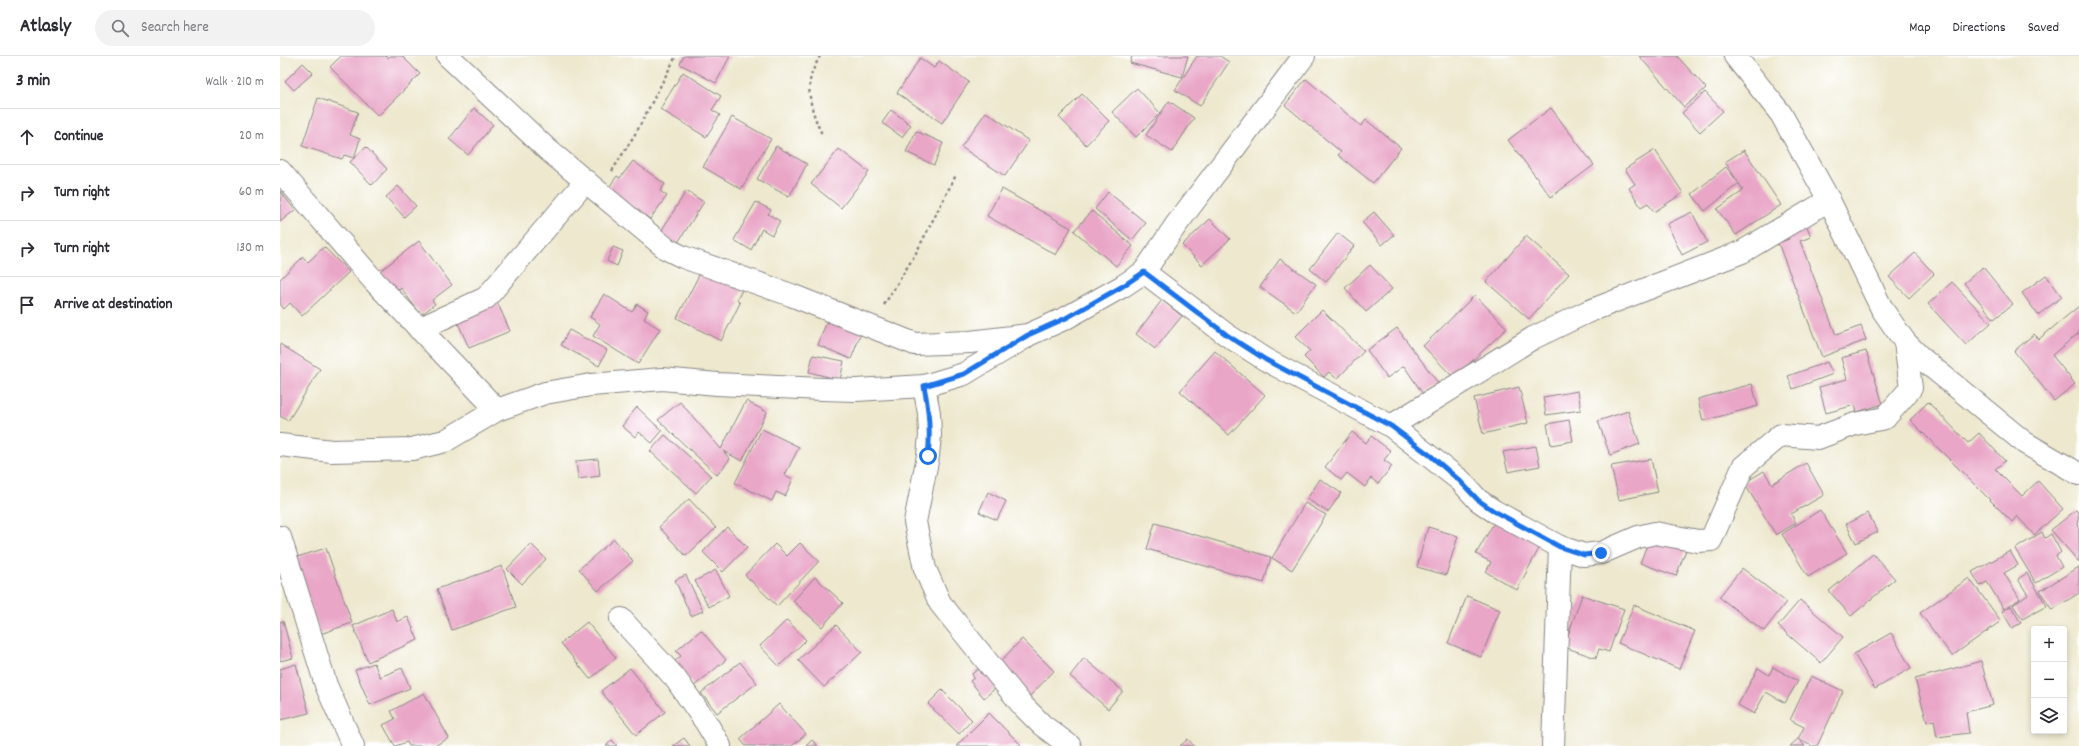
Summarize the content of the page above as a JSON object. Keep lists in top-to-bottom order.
{
  "page": {
    "header": "Atlasly",
    "search": "Search here",
    "nav": ["Map", "Directions", "Saved"],
    "heading": ["3 min", "Walk · 210 m"],
    "list": [
      ["Continue", "20 m"],
      ["Turn right", "60 m"],
      ["Turn right", "130 m"],
      "Arrive at destination"
    ],
    "map_buttons": ["+", "−"]
  }
}
